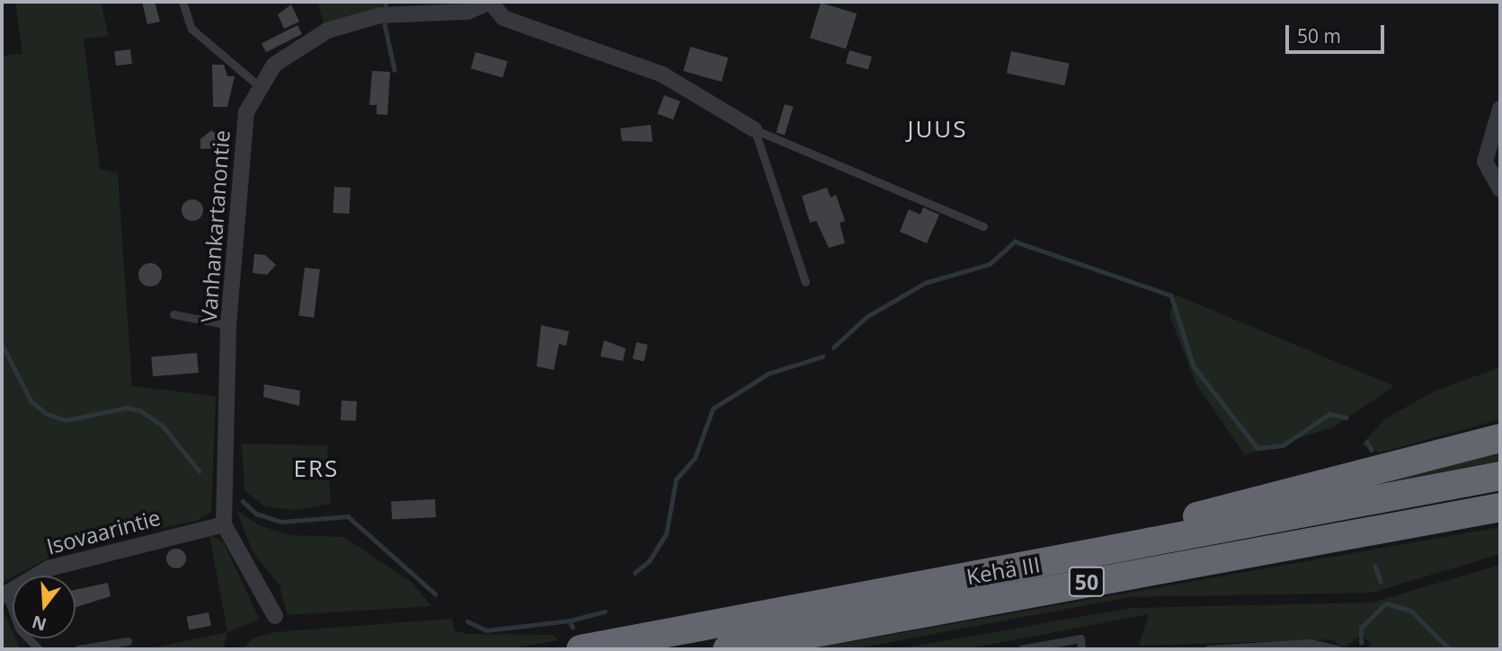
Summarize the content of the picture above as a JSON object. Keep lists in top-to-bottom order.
{
  "streets": {
    "highway": ["Kehä III", "50"],
    "street": ["Vanhankartanontie", "Isovaarintie"]
  },
  "crossings": [
    ["Vanhankartanontie", "Isovaarintie"]
  ],
  "districts": ["JUUS", "ERS"],
  "scale_bar": "50 m",
  "north": "bottom"
}
